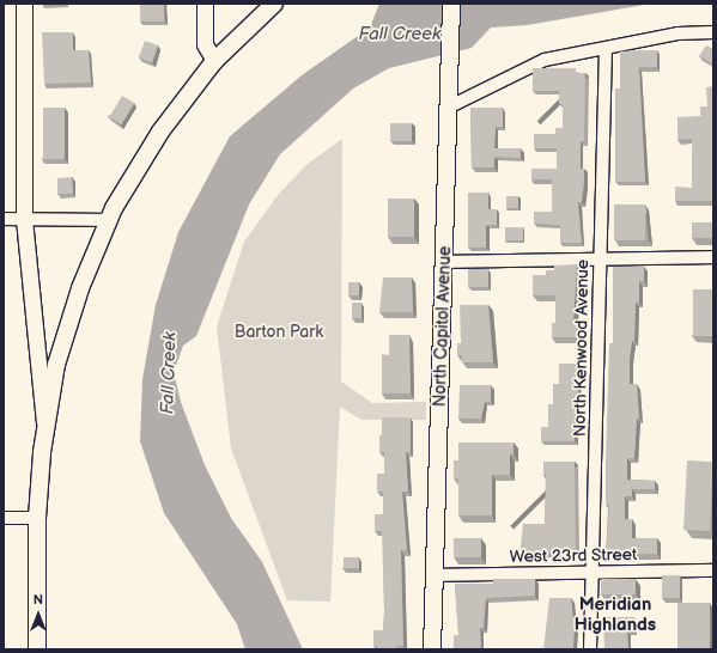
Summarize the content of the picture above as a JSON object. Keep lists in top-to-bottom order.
{
  "streets": {
    "main road": ["North Capitol Avenue"],
    "street": ["North Kenwood Avenue", "West 23rd Street"]
  },
  "crossings": [
    ["North Capitol Avenue", "West 23rd Street"],
    ["North Kenwood Avenue", "West 23rd Street"]
  ],
  "districts": ["Meridian Highlands"],
  "water": ["Fall Creek"],
  "parks": ["Barton Park"],
  "north": "top"
}
